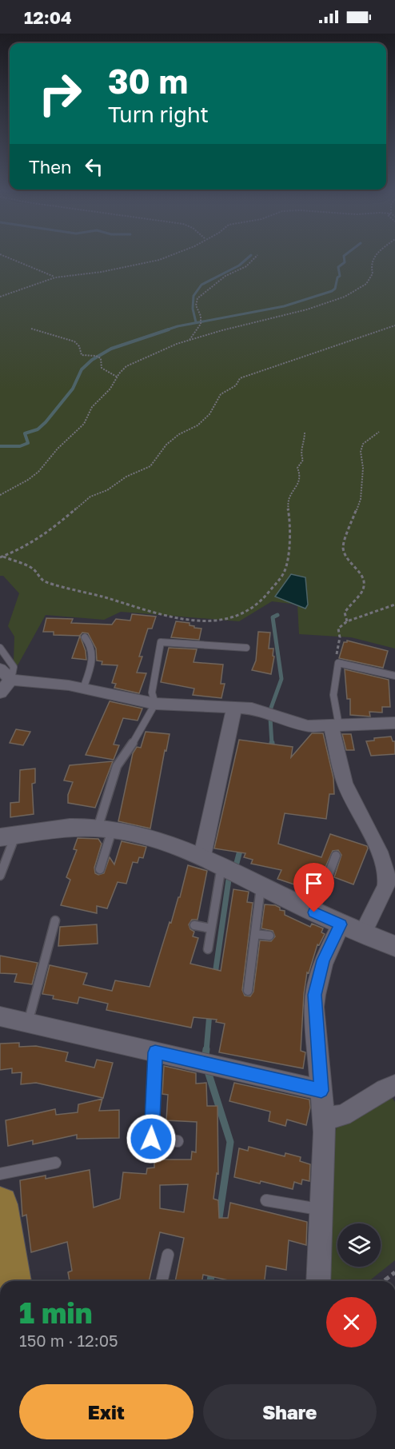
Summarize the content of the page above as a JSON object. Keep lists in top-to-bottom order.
{
  "page": {
    "status": "12:04",
    "turn": ["30 m", "Turn right"],
    "then": "Then",
    "heading": ["1 min", "150 m · 12:05"],
    "buttons": ["Exit", "Share"]
  }
}
